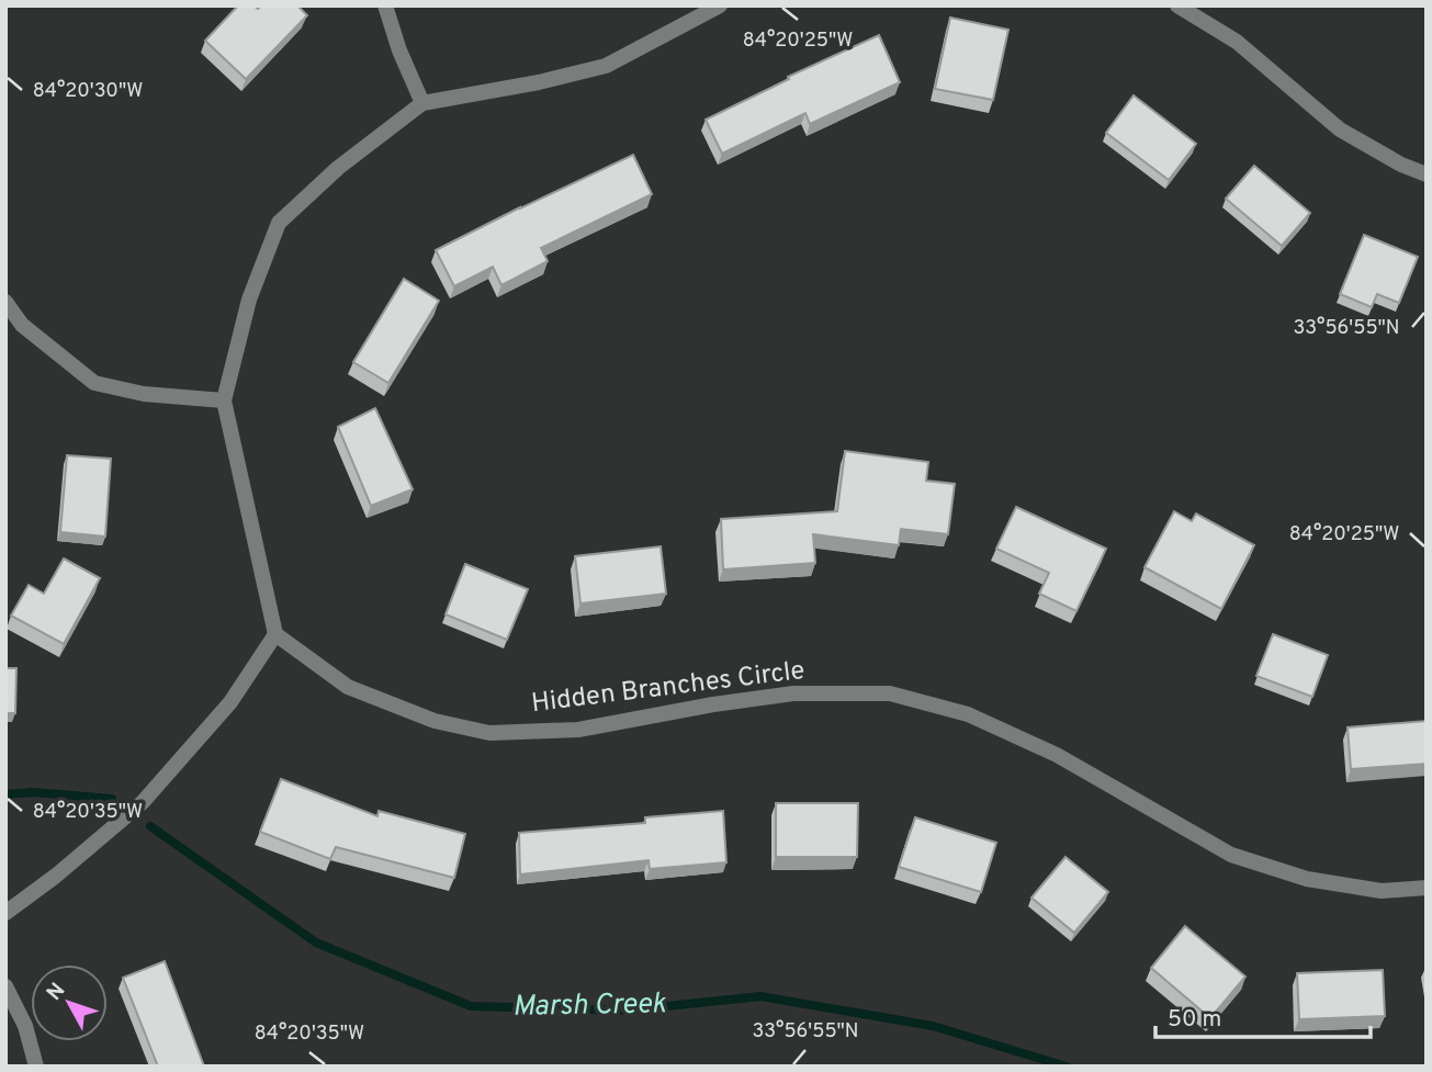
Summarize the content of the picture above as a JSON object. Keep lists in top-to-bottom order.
{
  "streets": {
    "street": ["Hidden Branches Circle"]
  },
  "water": ["Marsh Creek"],
  "scale_bar": "50 m",
  "north": "top left",
  "coordinates": [
    "84°20'25\"W",
    "84°20'30\"W",
    "33°56'55\"N",
    "84°20'35\"W"
  ]
}
